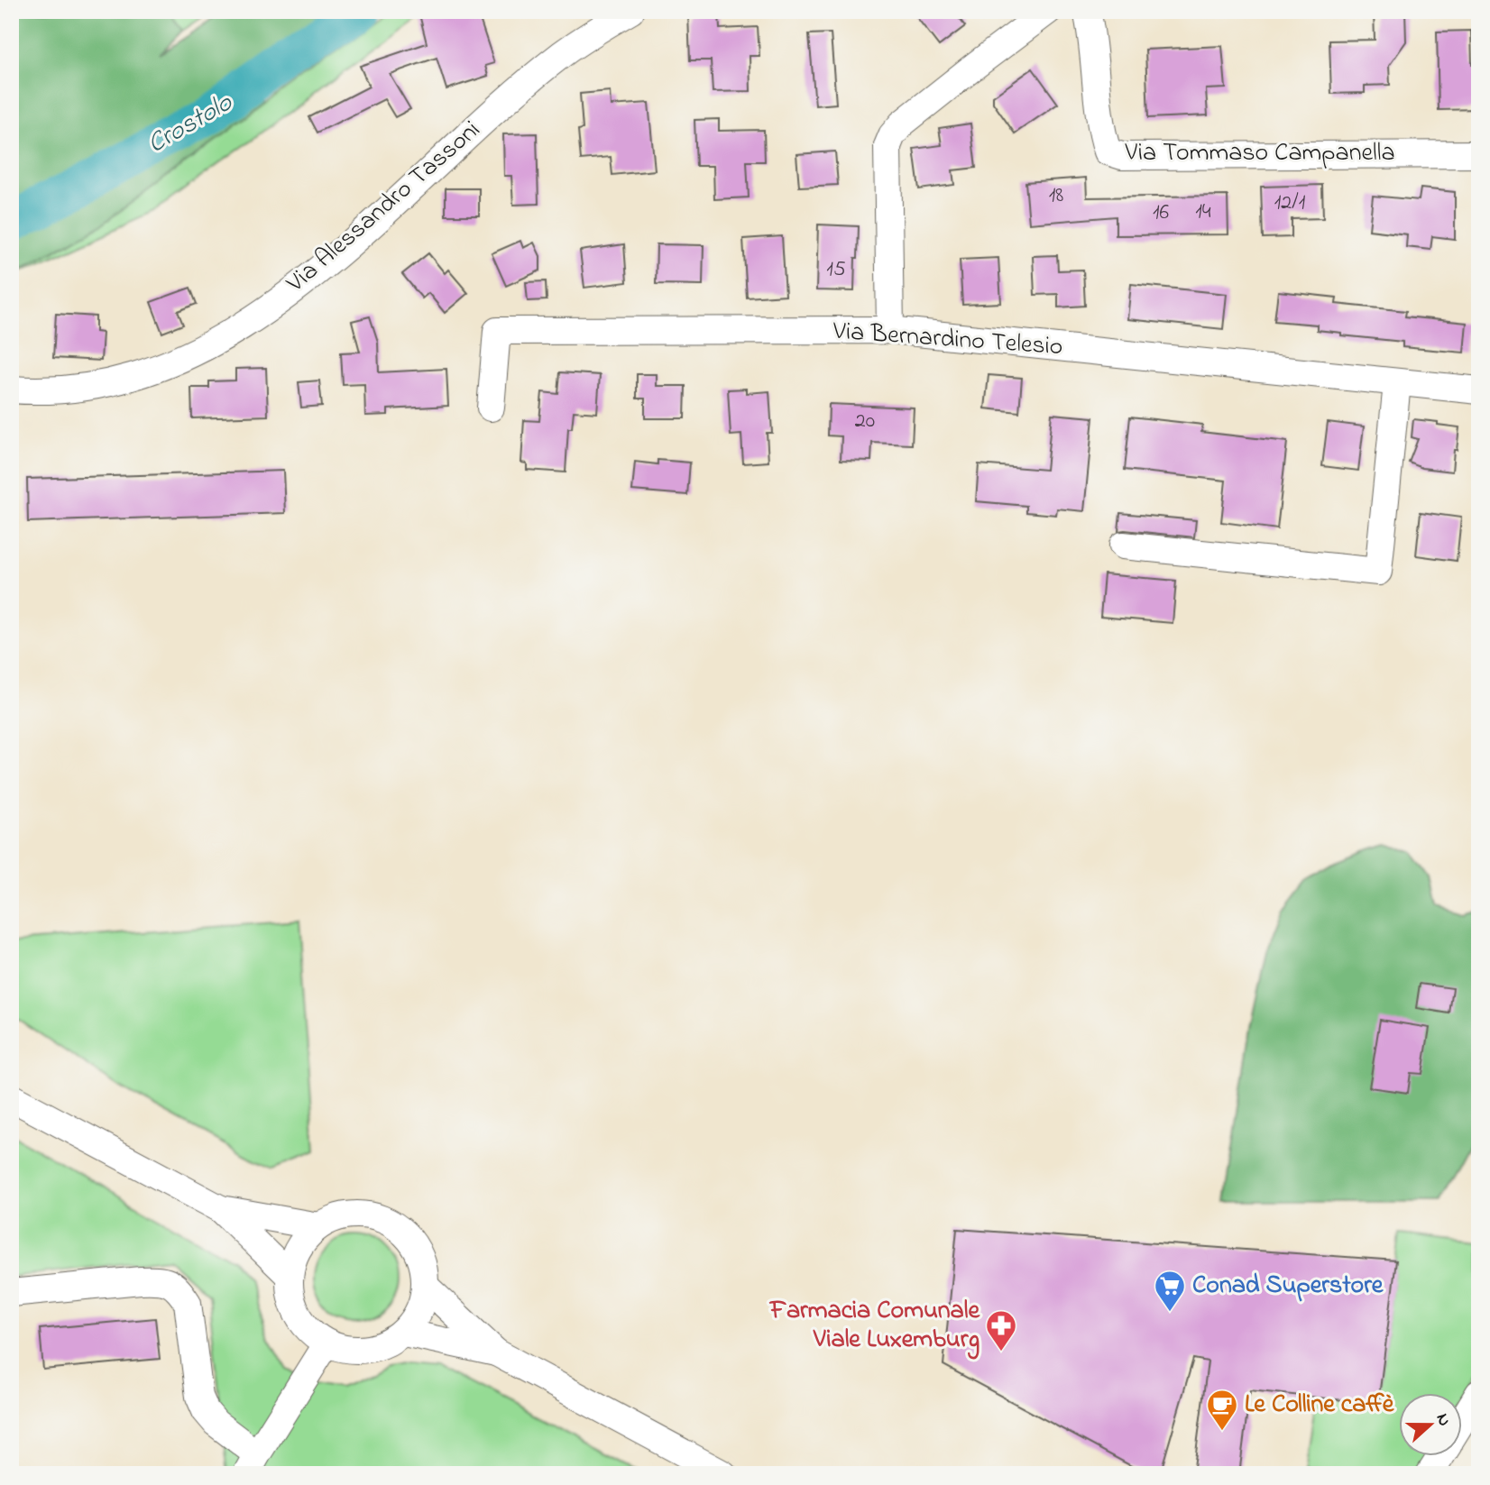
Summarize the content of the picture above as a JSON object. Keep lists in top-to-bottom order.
{
  "streets": {
    "street": ["Via Tommaso Campanella", "Via Alessandro Tassoni", "Via Bernardino Telesio"]
  },
  "water": ["Crostolo"],
  "places": {
    "supermarket": ["Conad Superstore"],
    "pharmacy": ["Farmacia Comunale Viale Luxemburg"],
    "cafe": ["Le Colline caffè"]
  },
  "house_numbers": [
    "18",
    "12/1",
    "14",
    "16",
    "15",
    "20"
  ],
  "north": "right"
}
